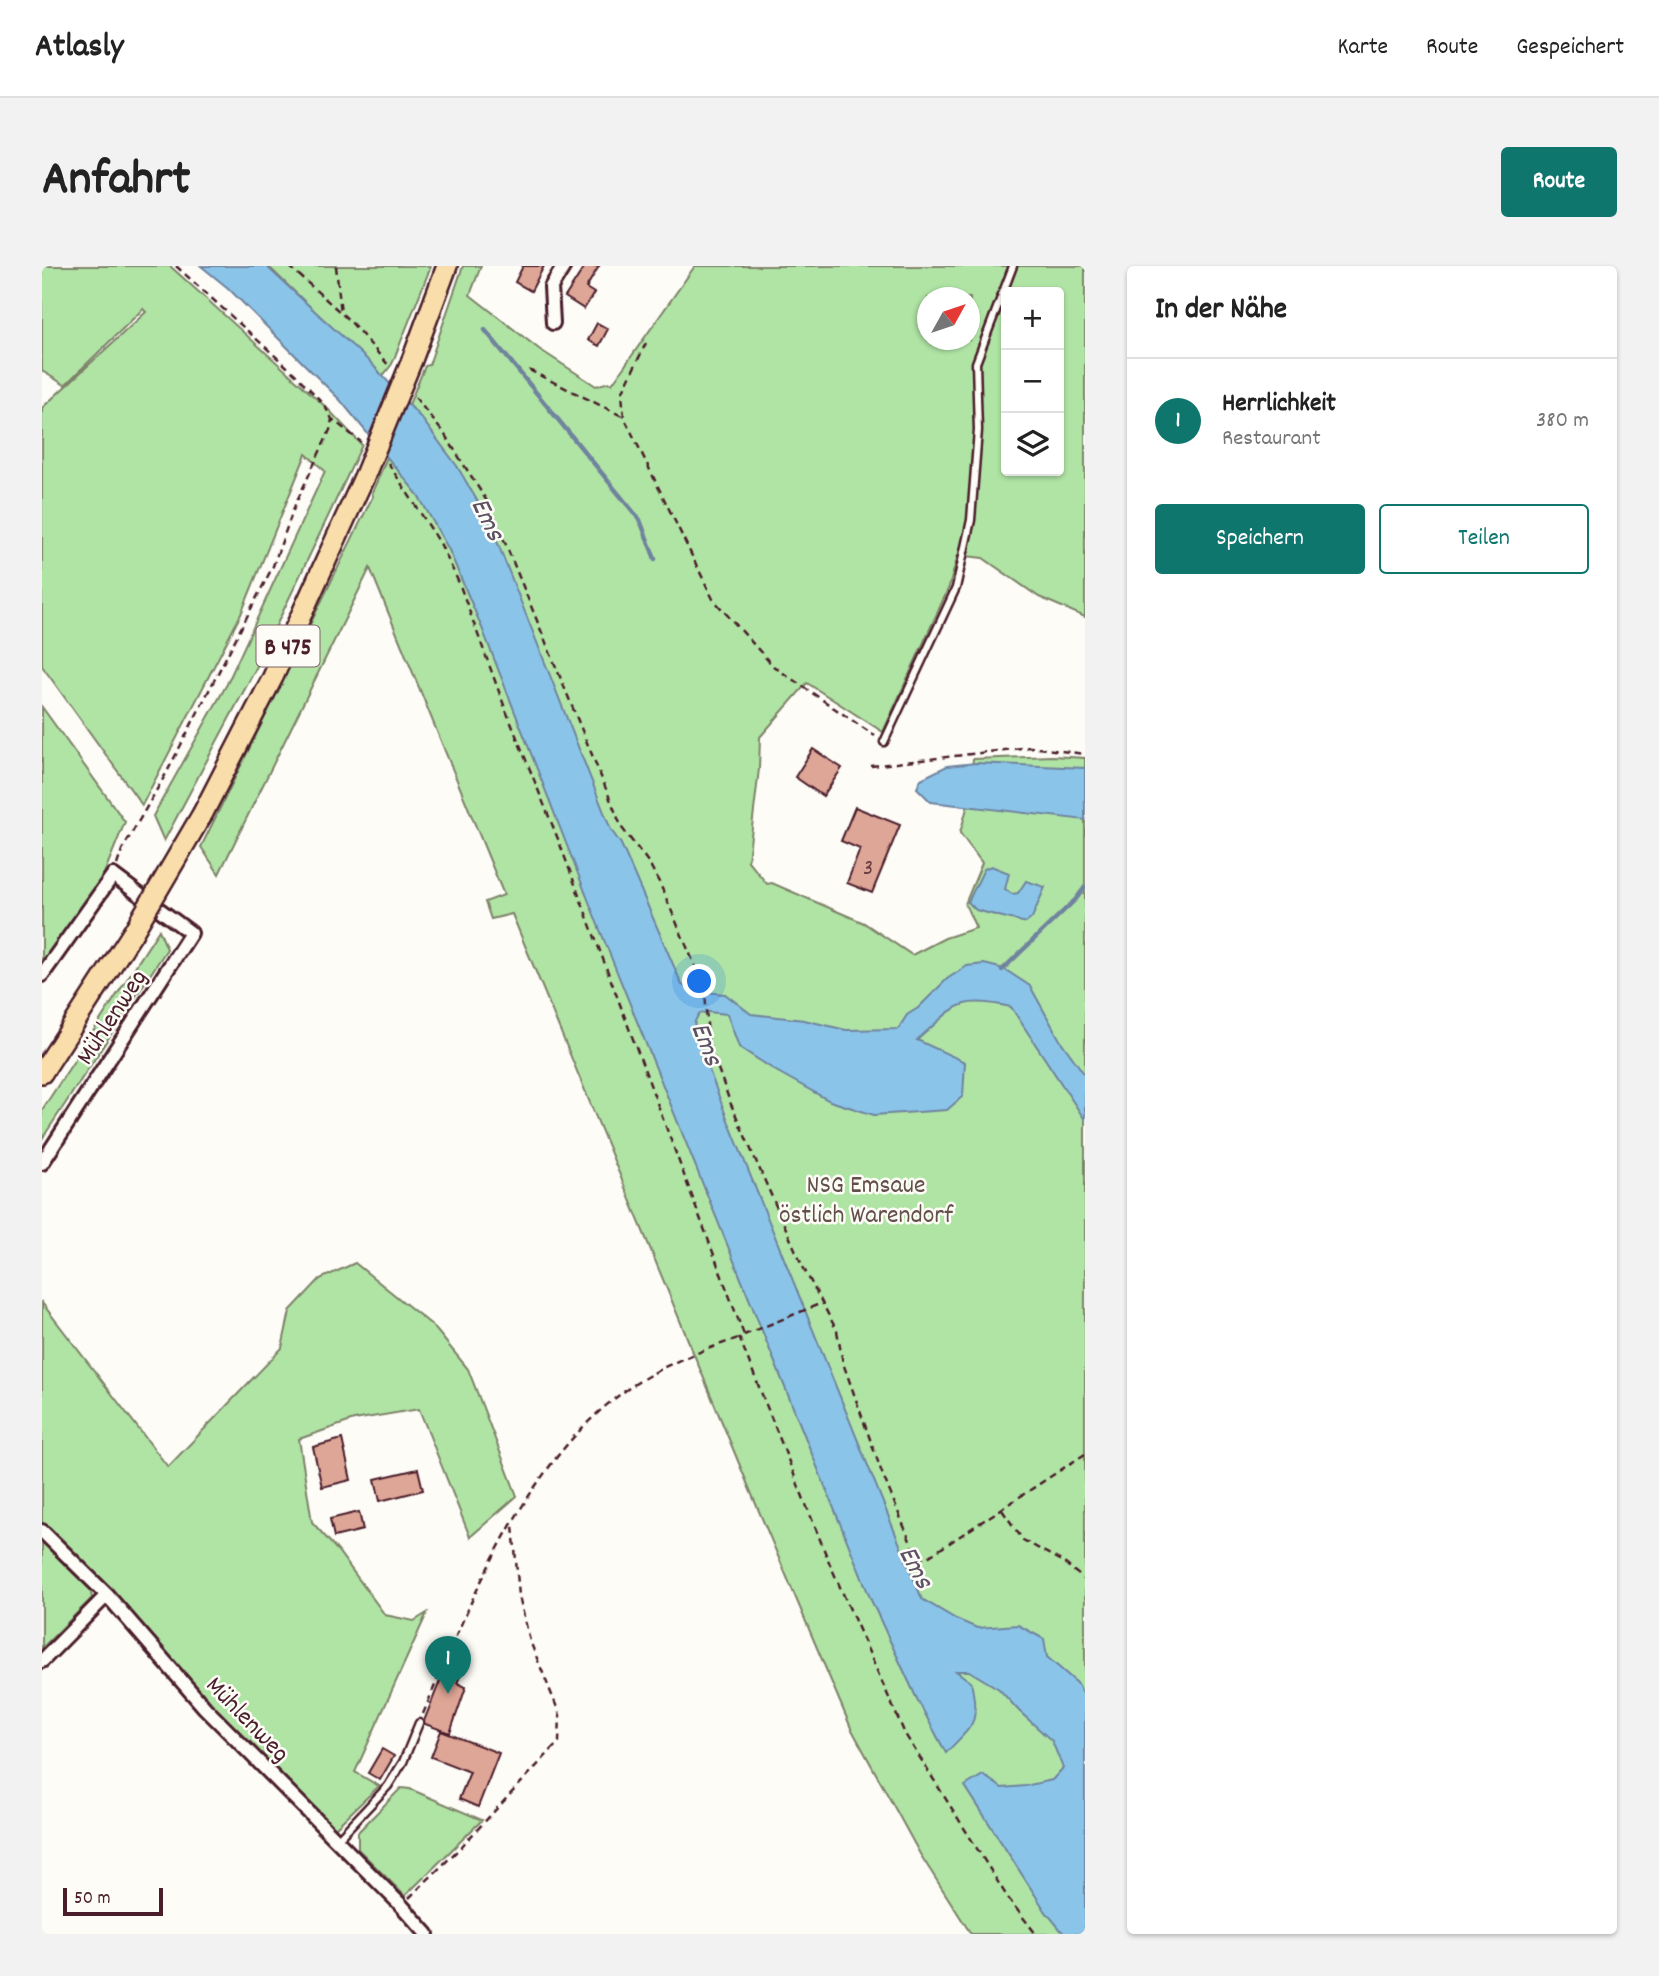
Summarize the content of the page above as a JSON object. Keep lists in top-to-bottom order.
{
  "streets": {
    "main road": ["B 475"],
    "street": ["Mühlenweg"]
  },
  "water": ["Ems"],
  "parks": ["NSG Emsaue östlich Warendorf"],
  "house_numbers": ["3"],
  "scale_bar": "50 m",
  "north": "top right",
  "page": {
    "header": "Atlasly",
    "nav": ["Karte", "Route", "Gespeichert"],
    "title": "Anfahrt",
    "buttons": [
      "Route",
      ["Speichern", "Teilen"]
    ],
    "heading": "In der Nähe",
    "map_buttons": ["+", "−"],
    "list": [
      {
        "mark": "1",
        "name": "Herrlichkeit",
        "note": "Restaurant",
        "value": "380 m"
      }
    ],
    "pins": "1",
    "scale": "50 m"
  }
}
